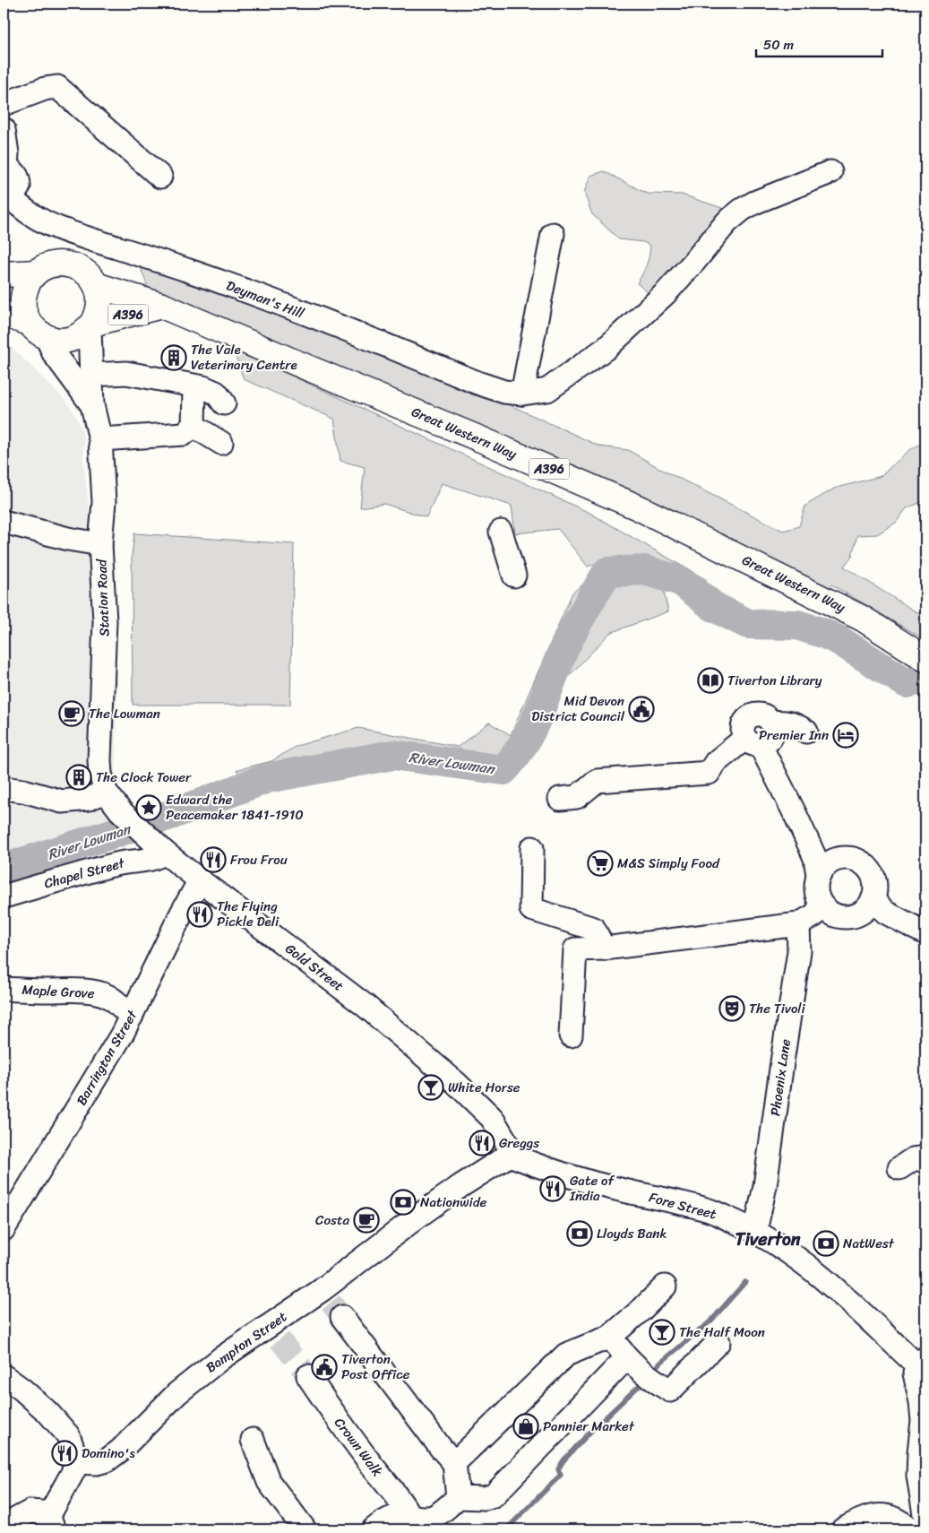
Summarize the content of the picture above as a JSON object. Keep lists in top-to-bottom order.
{
  "streets": {
    "main road": ["A396", "Great Western Way"],
    "street": [
      "Deyman's Hill",
      "Station Road",
      "Chapel Street",
      "Gold Street",
      "Maple Grove",
      "Barrington Street",
      "Phoenix Lane",
      "Fore Street",
      "Bampton Street",
      "Crown Walk"
    ]
  },
  "crossings": [
    ["A396", "Great Western Way"],
    ["A396", "Station Road"],
    ["Station Road", "Gold Street"],
    ["Chapel Street", "Gold Street"],
    ["Gold Street", "Barrington Street"],
    ["Gold Street", "Fore Street"],
    ["Gold Street", "Bampton Street"],
    ["Maple Grove", "Barrington Street"],
    ["Phoenix Lane", "Fore Street"],
    ["Fore Street", "Bampton Street"]
  ],
  "districts": ["Tiverton"],
  "water": ["River Lowman"],
  "places": {
    "building": ["The Vale Veterinary Centre", "The Clock Tower"],
    "library": ["Tiverton Library"],
    "public building": ["Mid Devon District Council", "Tiverton Post Office"],
    "cafe": ["The Lowman", "Costa"],
    "hotel": ["Premier Inn"],
    "place": ["Edward the Peacemaker 1841-1910"],
    "restaurant": [
      "Frou Frou",
      "The Flying Pickle Deli",
      "Greggs",
      "Gate of India",
      "Domino's"
    ],
    "supermarket": ["M&S Simply Food"],
    "theatre": ["The Tivoli"],
    "bar": ["White Horse", "The Half Moon"],
    "bank": ["Nationwide", "Lloyds Bank", "NatWest"],
    "shop": ["Pannier Market"]
  },
  "scale_bar": "50 m"
}
